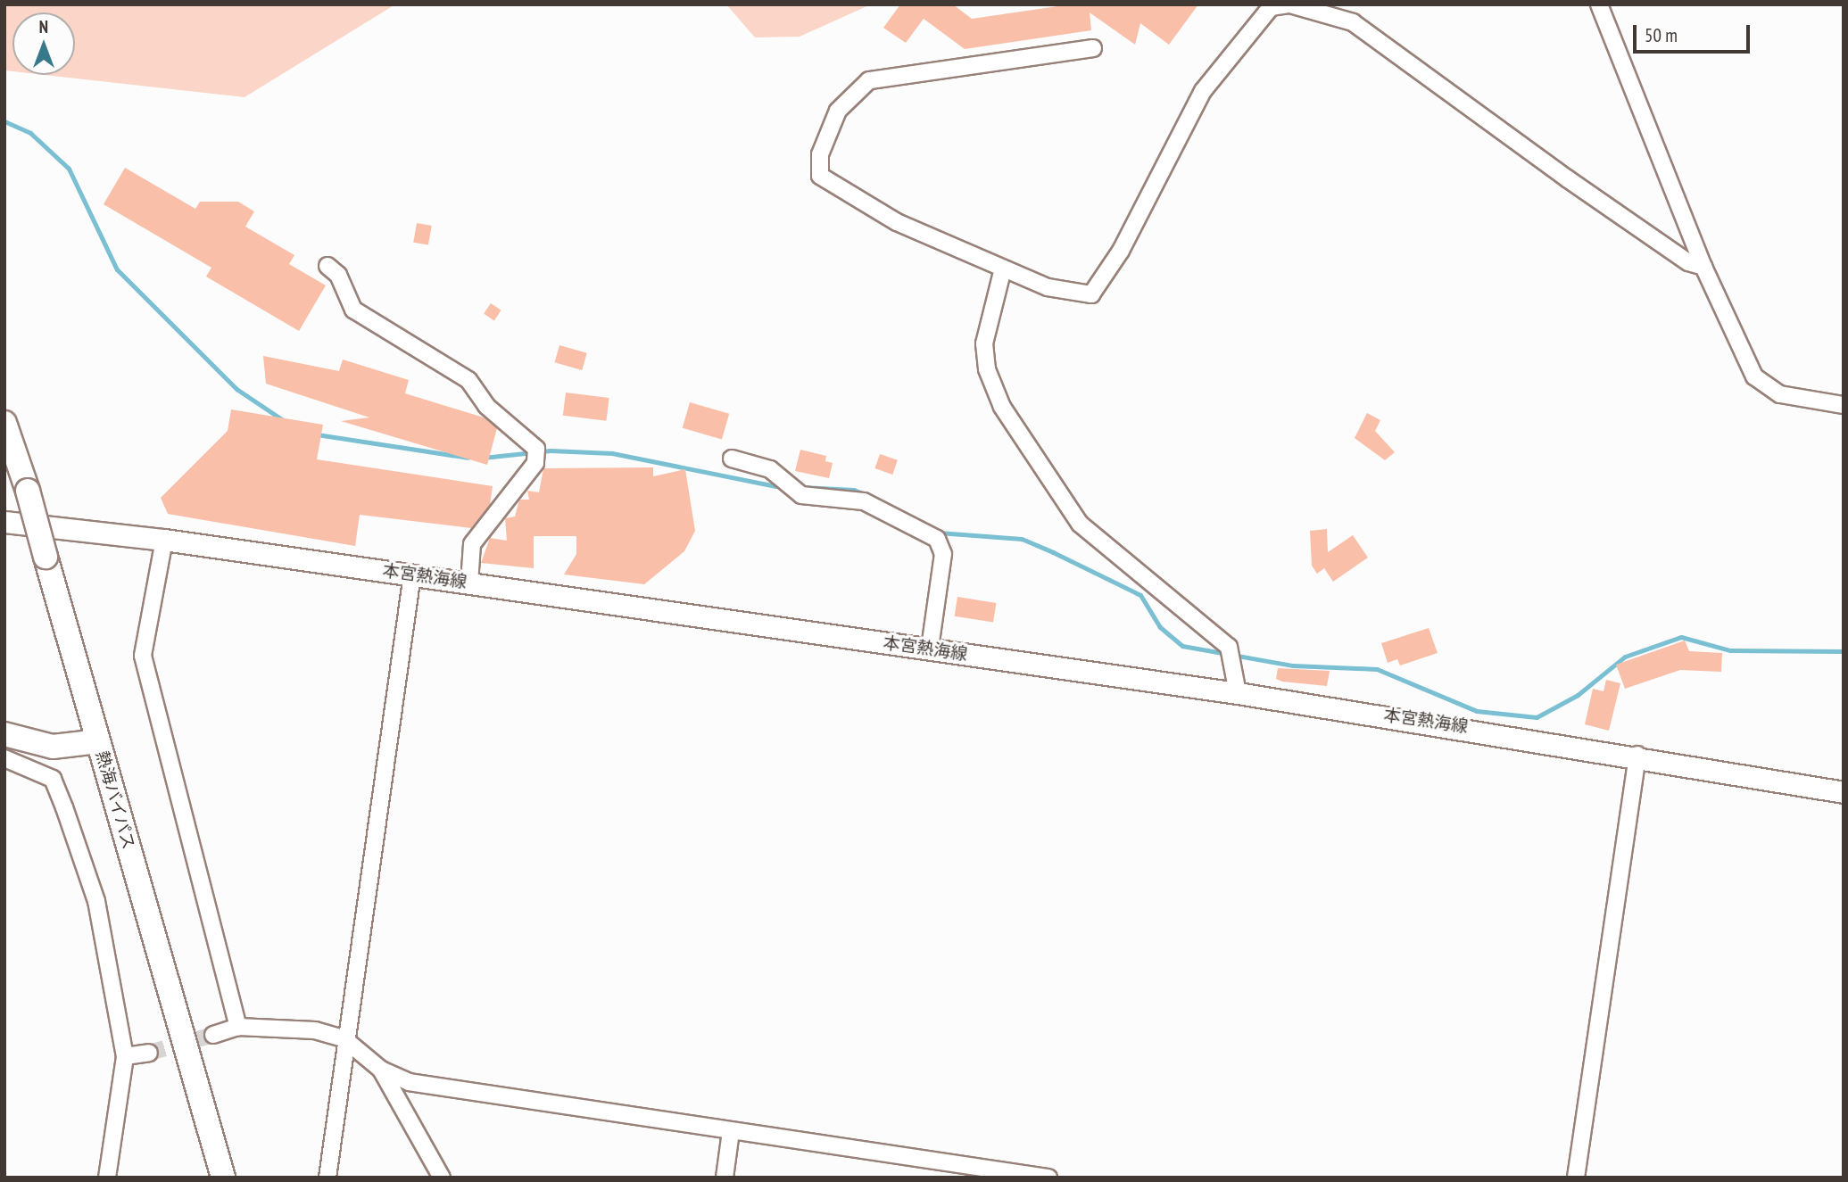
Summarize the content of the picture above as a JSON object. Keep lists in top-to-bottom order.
{
  "streets": {
    "highway": ["熱海バイパス"],
    "main road": ["本宮熱海線"]
  },
  "scale_bar": "50 m",
  "north": "top"
}
